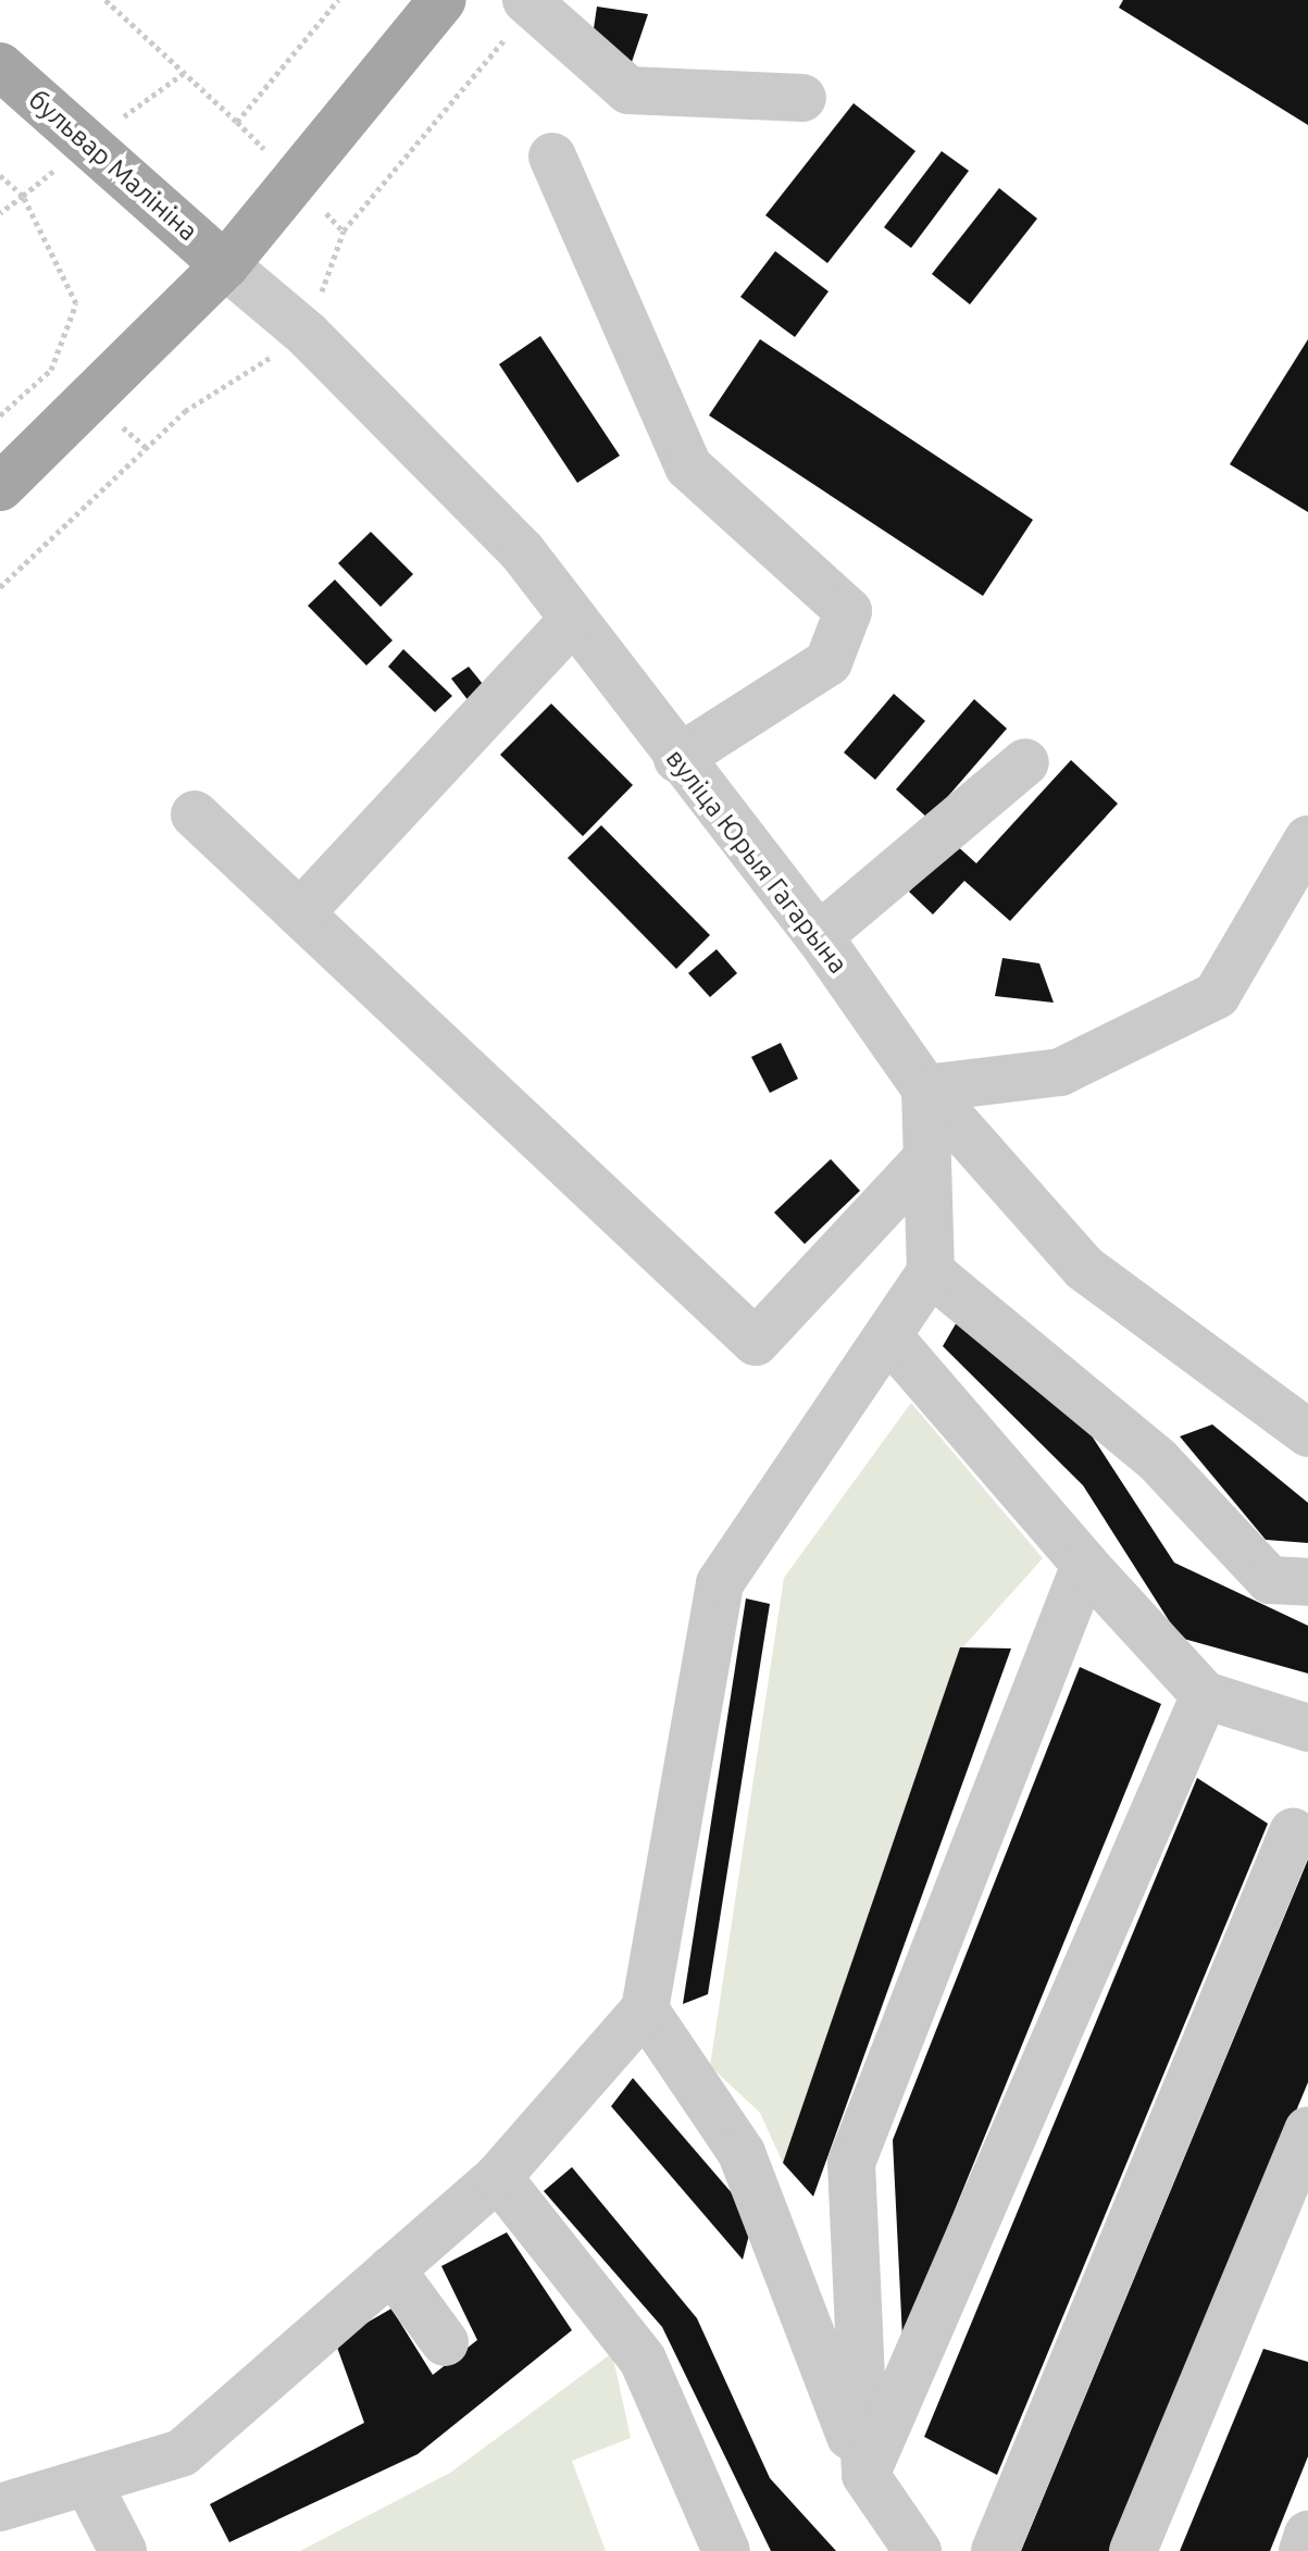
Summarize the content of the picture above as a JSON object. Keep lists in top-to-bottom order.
{
  "streets": {
    "main road": ["бульвар Малініна"],
    "street": ["вуліца Юрыя Гагарына"]
  },
  "crossings": [
    ["бульвар Малініна", "вуліца Юрыя Гагарына"]
  ]
}
